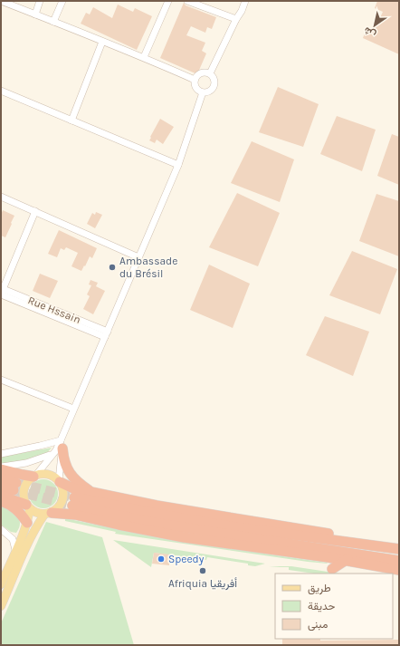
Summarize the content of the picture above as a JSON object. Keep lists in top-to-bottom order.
{
  "streets": {
    "street": ["Rue Hssain"]
  },
  "places": ["Ambassade du Brésil", "Speedy", "Afriquia أفريقيا"],
  "legend": ["طريق", "حديقة", "مبنى"],
  "north": "bottom left"
}
